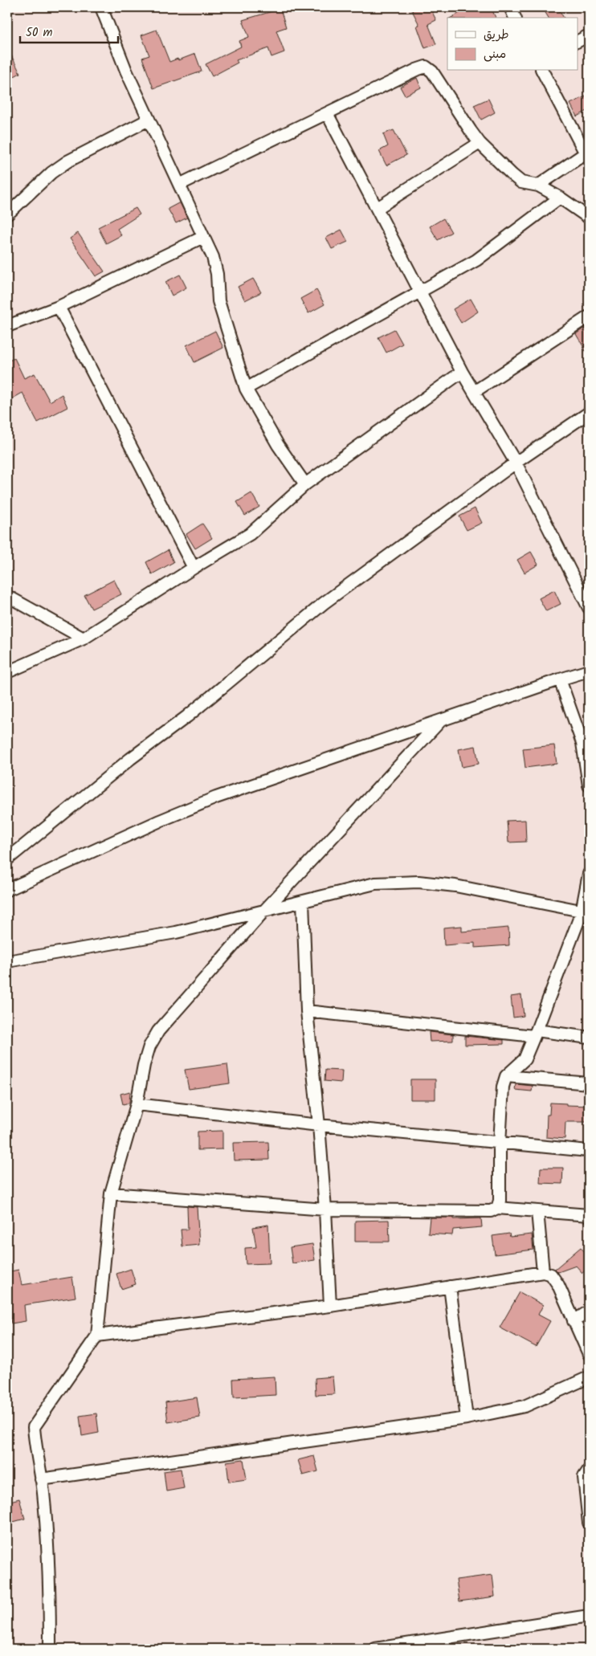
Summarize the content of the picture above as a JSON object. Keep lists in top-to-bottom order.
{
  "legend": ["طريق", "مبنى"],
  "scale_bar": "50 m"
}
